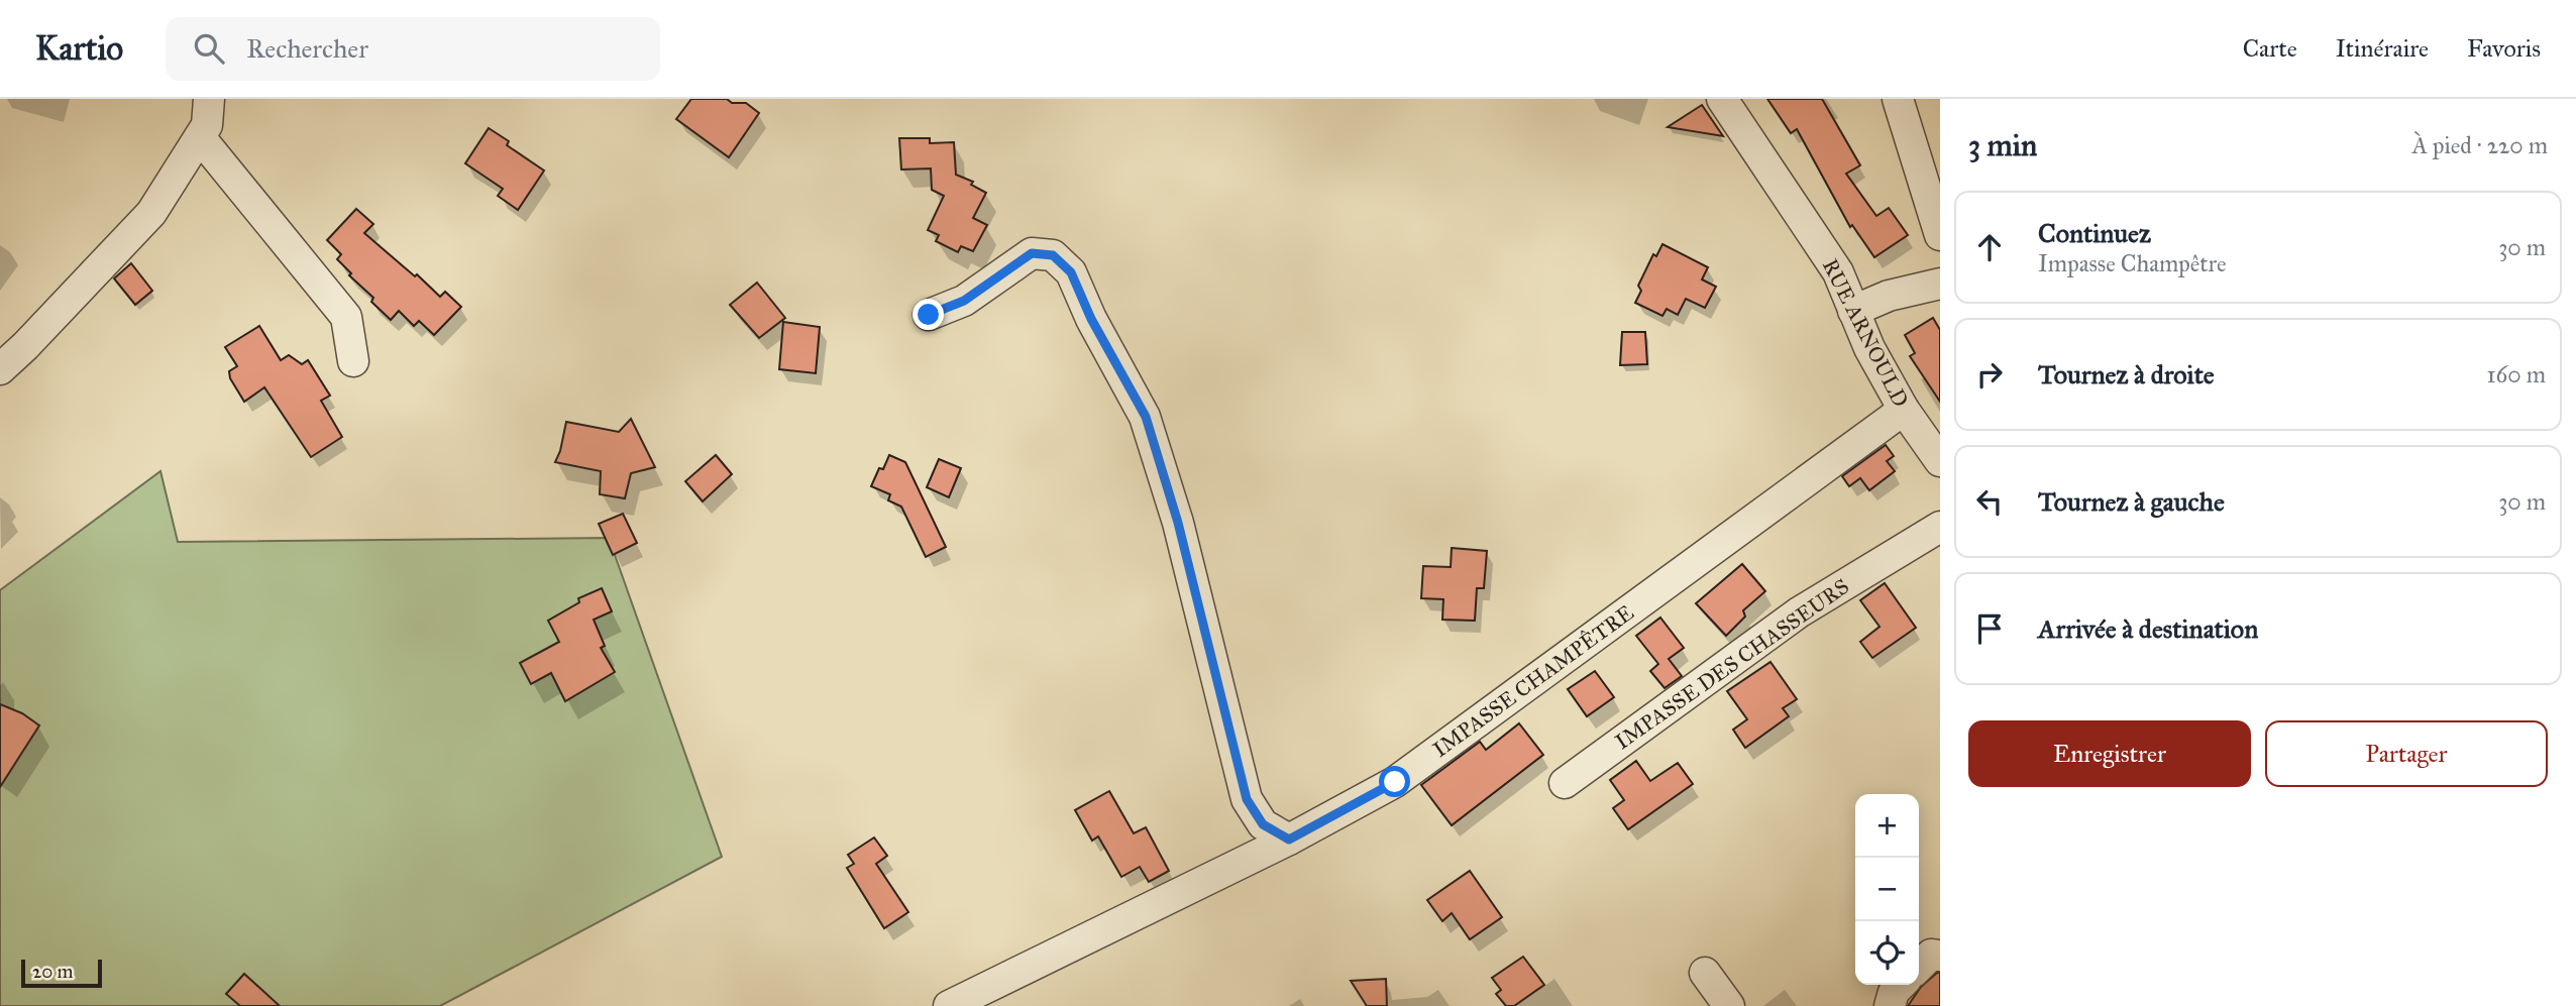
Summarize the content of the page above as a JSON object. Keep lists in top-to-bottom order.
{
  "streets": {
    "street": ["RUE ARNOULD", "IMPASSE DES CHASSEURS", "IMPASSE CHAMPÊTRE"]
  },
  "crossings": [
    ["RUE ARNOULD", "IMPASSE CHAMPÊTRE"]
  ],
  "scale_bar": "20 m",
  "page": {
    "header": "Kartio",
    "search": "Rechercher",
    "nav": ["Carte", "Itinéraire", "Favoris"],
    "heading": ["3 min", "À pied · 220 m"],
    "list": [
      ["Continuez", "Impasse Champêtre", "30 m"],
      ["Tournez à droite", "160 m"],
      ["Tournez à gauche", "30 m"],
      "Arrivée à destination"
    ],
    "buttons": ["Enregistrer", "Partager"],
    "map_buttons": ["+", "−"],
    "scale": "20 m"
  }
}
